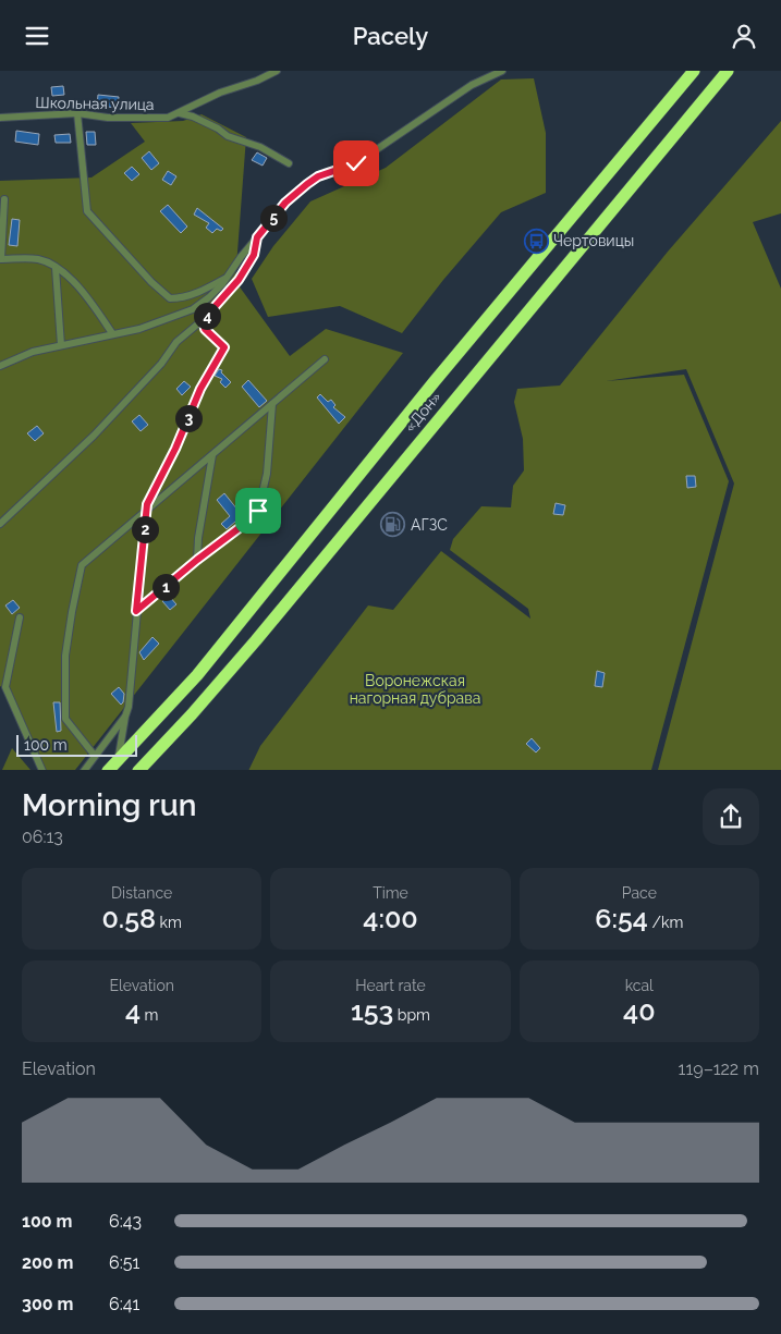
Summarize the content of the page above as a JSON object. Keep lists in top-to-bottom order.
{
  "streets": {
    "highway": ["«Дон»"],
    "street": ["Школьная улица"]
  },
  "parks": ["Воронежская нагорная дубрава"],
  "places": {
    "bus stop": ["Чертовицы"],
    "fuel station": ["АГЗС"]
  },
  "scale_bar": "100 m",
  "page": {
    "header": "Pacely",
    "pins": [
      "5",
      "4",
      "3",
      "2",
      "1"
    ],
    "scale": "100 m",
    "heading": ["Morning run", "06:13"],
    "stats": [
      ["Distance", "0.58 km"],
      ["Time", "4:00"],
      ["Pace", "6:54 /km"],
      ["Elevation", "4 m"],
      ["Heart rate", "153 bpm"],
      ["kcal", "40"]
    ],
    "chart": ["Elevation", "119–122 m"],
    "list": [
      {
        "name": "100 m",
        "note": "6:43"
      },
      {
        "name": "200 m",
        "note": "6:51"
      },
      {
        "name": "300 m",
        "note": "6:41"
      }
    ]
  }
}
